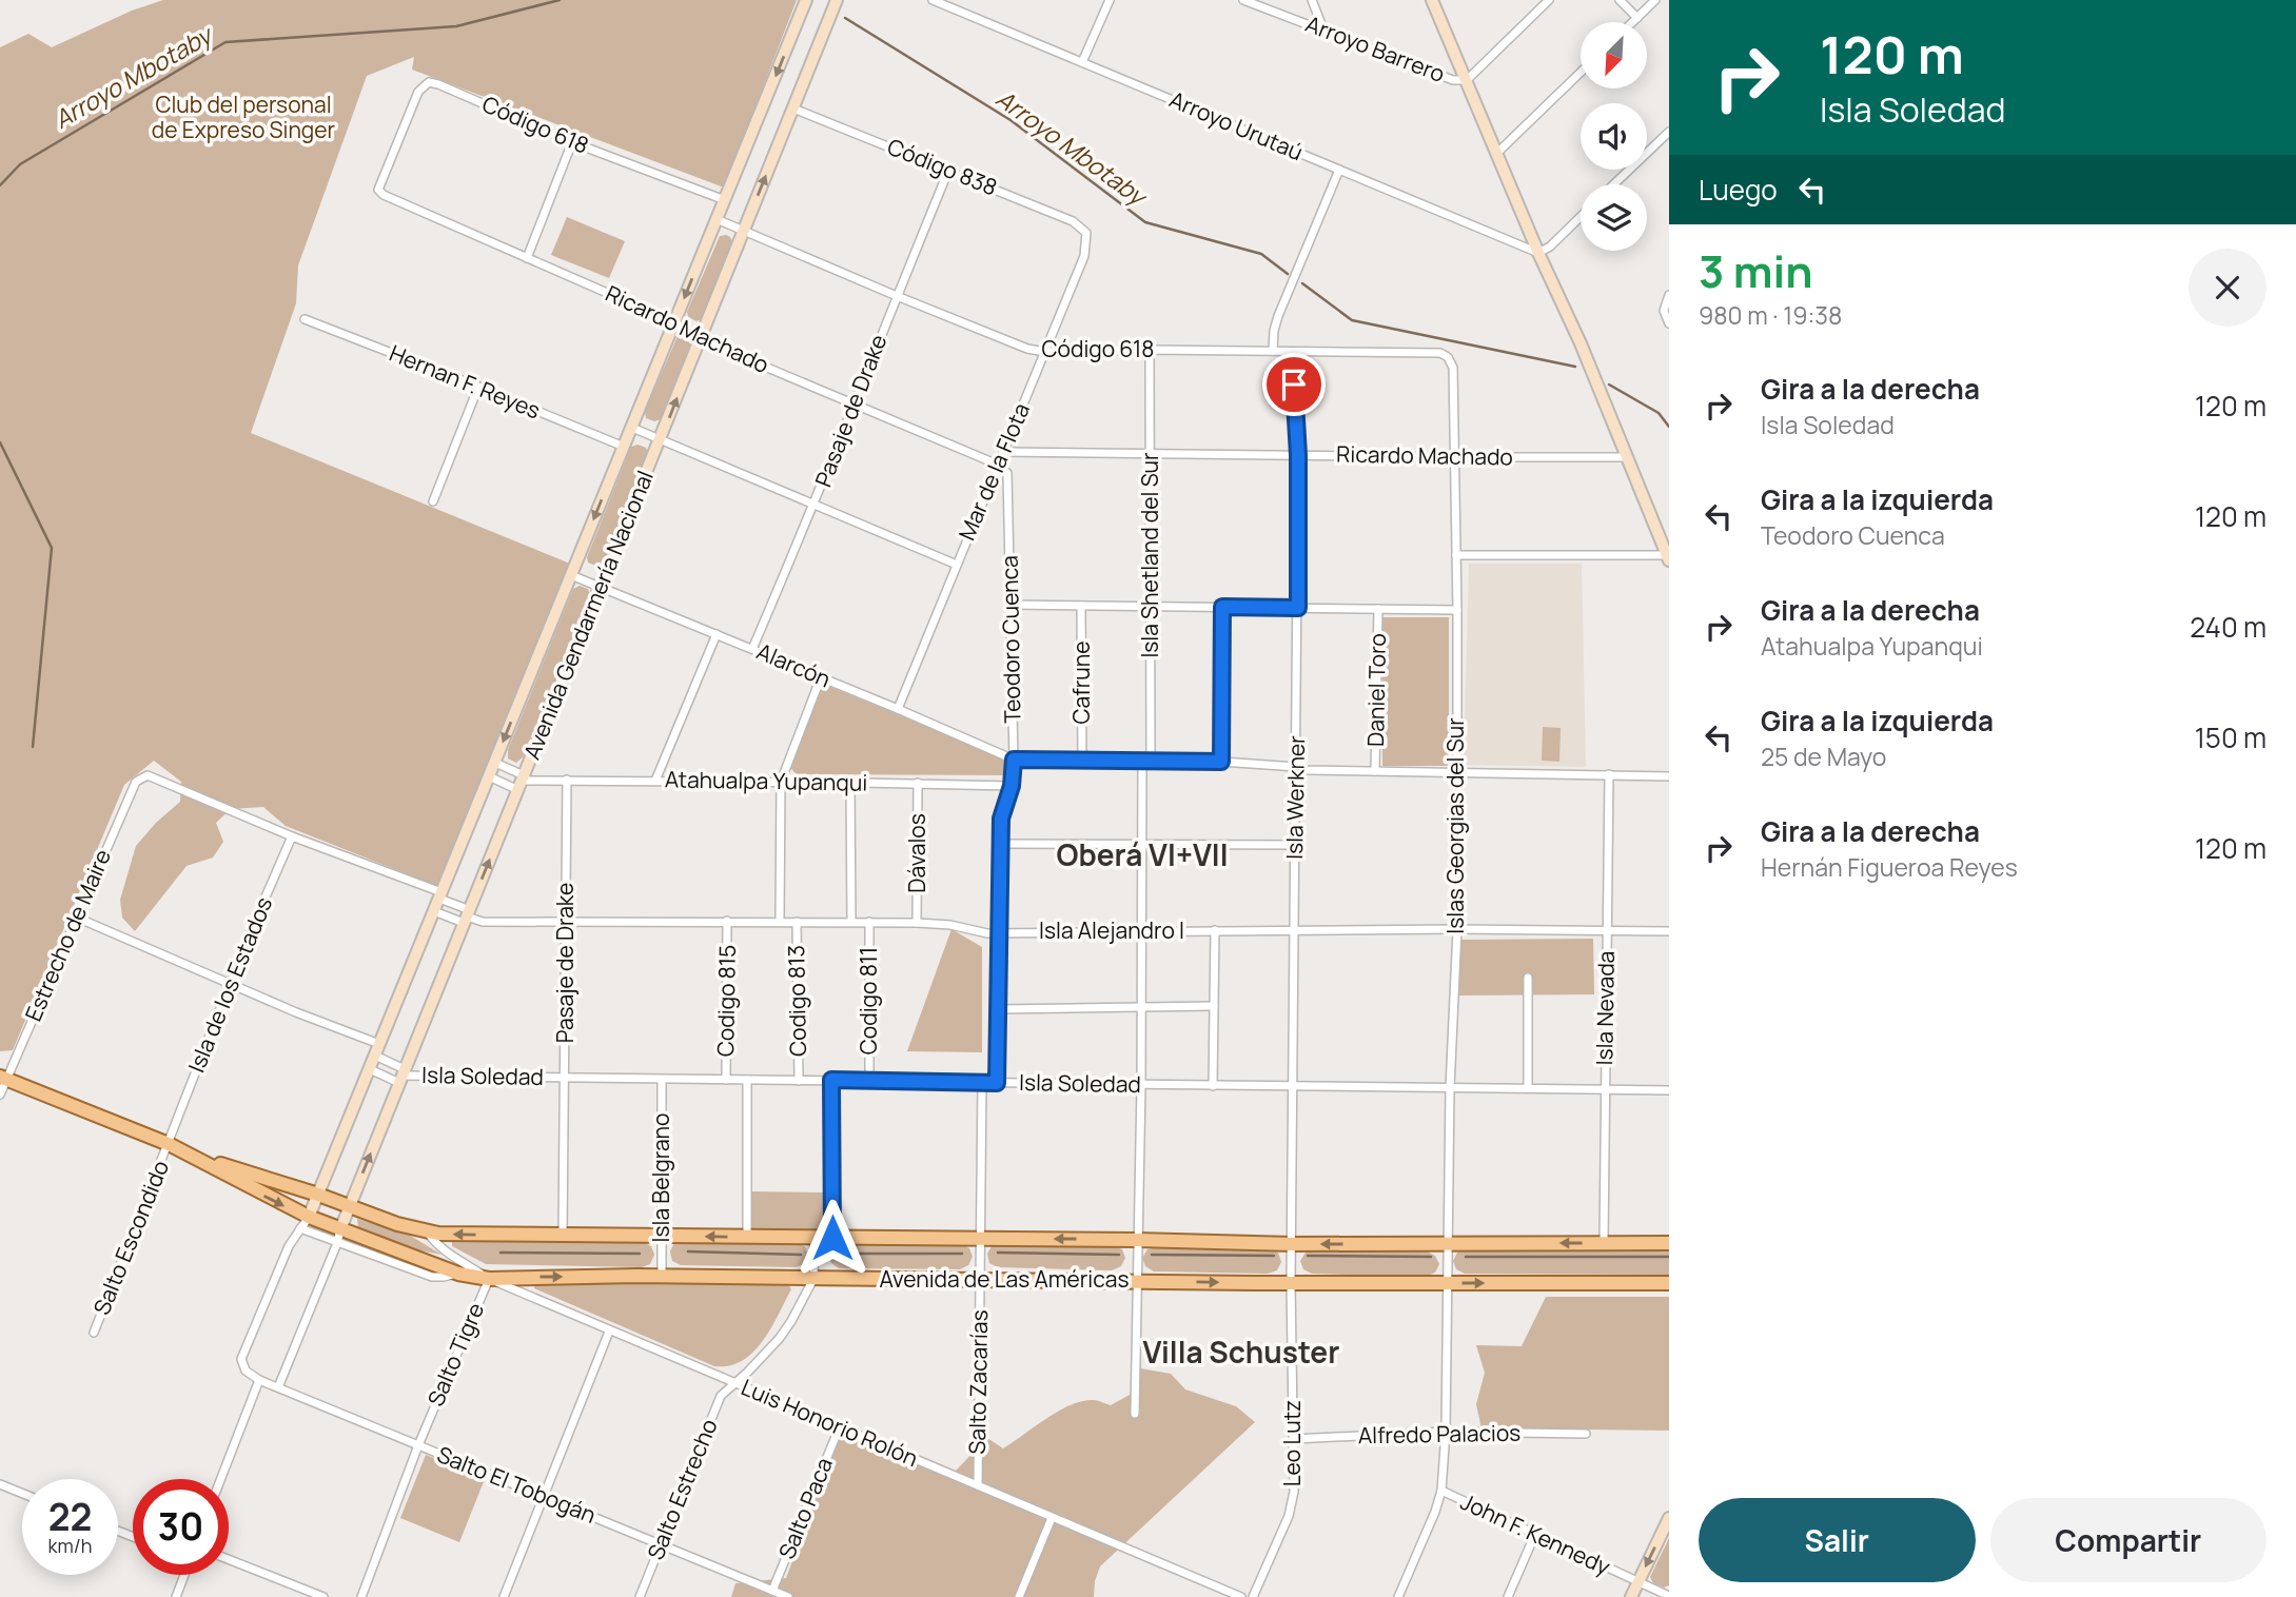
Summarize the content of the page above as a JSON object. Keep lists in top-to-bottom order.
{
  "streets": {
    "main road": ["Avenida de Las Américas"],
    "street": [
      "Arroyo Barrero",
      "Código 618",
      "Arroyo Urutaú",
      "Código 838",
      "Ricardo Machado",
      "Hernan F. Reyes",
      "Pasaje de Drake",
      "Mar de la Flota",
      "Isla Shetland del Sur",
      "Avenida Gendarmería Nacional",
      "Teodoro Cuenca",
      "Alarcón",
      "Cafrune",
      "Daniel Toro",
      "Atahualpa Yupanqui",
      "Isla Werkner",
      "Islas Georgias del Sur",
      "Dávalos",
      "Isla Alejandro I",
      "Estrecho de Maire",
      "Isla de los Estados",
      "Codigo 815",
      "Codigo 813",
      "Codigo 811",
      "Isla Nevada",
      "Isla Soledad",
      "Isla Belgrano",
      "Salto Escondido",
      "Salto Tigre",
      "Salto Zacarías",
      "Luis Honorio Rolón",
      "Alfredo Palacios",
      "Leo Lutz",
      "Salto El Tobogán",
      "Salto Estrecho",
      "Salto Paca",
      "John F. Kennedy"
    ]
  },
  "crossings": [
    ["Código 618", "Ricardo Machado"],
    ["Código 618", "Pasaje de Drake"],
    ["Código 618", "Mar de la Flota"],
    ["Código 618", "Isla Shetland del Sur"],
    ["Código 618", "Avenida Gendarmería Nacional"],
    ["Código 618", "Isla Werkner"],
    ["Código 618", "Islas Georgias del Sur"],
    ["Código 838", "Pasaje de Drake"],
    ["Código 838", "Mar de la Flota"],
    ["Código 838", "Avenida Gendarmería Nacional"],
    ["Ricardo Machado", "Pasaje de Drake"],
    ["Ricardo Machado", "Mar de la Flota"],
    ["Ricardo Machado", "Isla Shetland del Sur"],
    ["Ricardo Machado", "Avenida Gendarmería Nacional"],
    ["Ricardo Machado", "Teodoro Cuenca"],
    ["Ricardo Machado", "Isla Werkner"],
    ["Ricardo Machado", "Islas Georgias del Sur"],
    ["Hernan F. Reyes", "Avenida Gendarmería Nacional"],
    ["Pasaje de Drake", "Alarcón"],
    ["Pasaje de Drake", "Atahualpa Yupanqui"],
    ["Pasaje de Drake", "Isla Alejandro I"],
    ["Pasaje de Drake", "Isla Soledad"],
    ["Pasaje de Drake", "Avenida de Las Américas"],
    ["Mar de la Flota", "Teodoro Cuenca"],
    ["Mar de la Flota", "Alarcón"],
    ["Isla Shetland del Sur", "Isla Alejandro I"],
    ["Isla Shetland del Sur", "Isla Soledad"],
    ["Isla Shetland del Sur", "Avenida de Las Américas"],
    ["Avenida Gendarmería Nacional", "Alarcón"],
    ["Avenida Gendarmería Nacional", "Atahualpa Yupanqui"],
    ["Avenida Gendarmería Nacional", "Isla Alejandro I"],
    ["Avenida Gendarmería Nacional", "Isla Soledad"],
    ["Avenida Gendarmería Nacional", "Avenida de Las Américas"],
    ["Avenida Gendarmería Nacional", "Salto El Tobogán"],
    ["Teodoro Cuenca", "Alarcón"],
    ["Teodoro Cuenca", "Atahualpa Yupanqui"],
    ["Teodoro Cuenca", "Isla Alejandro I"],
    ["Teodoro Cuenca", "Isla Soledad"],
    ["Atahualpa Yupanqui", "Dávalos"],
    ["Isla Werkner", "Isla Alejandro I"],
    ["Isla Werkner", "Isla Soledad"],
    ["Isla Werkner", "Avenida de Las Américas"],
    ["Isla Werkner", "Leo Lutz"],
    ["Islas Georgias del Sur", "Isla Alejandro I"],
    ["Islas Georgias del Sur", "Isla Soledad"],
    ["Islas Georgias del Sur", "Avenida de Las Américas"],
    ["Islas Georgias del Sur", "Alfredo Palacios"],
    ["Islas Georgias del Sur", "John F. Kennedy"],
    ["Dávalos", "Isla Alejandro I"],
    ["Isla Alejandro I", "Codigo 815"],
    ["Isla Alejandro I", "Codigo 813"],
    ["Isla Alejandro I", "Codigo 811"],
    ["Isla Alejandro I", "Isla Nevada"],
    ["Estrecho de Maire", "Isla de los Estados"],
    ["Estrecho de Maire", "Avenida de Las Américas"],
    ["Isla de los Estados", "Salto Escondido"],
    ["Isla de los Estados", "Avenida de Las Américas"],
    ["Codigo 815", "Isla Soledad"],
    ["Codigo 815", "Avenida de Las Américas"],
    ["Codigo 813", "Isla Soledad"],
    ["Codigo 813", "Avenida de Las Américas"],
    ["Codigo 811", "Isla Soledad"],
    ["Isla Nevada", "Isla Soledad"],
    ["Isla Nevada", "Avenida de Las Américas"],
    ["Isla Soledad", "Isla Belgrano"],
    ["Isla Belgrano", "Avenida de Las Américas"],
    ["Salto Escondido", "Avenida de Las Américas"],
    ["Avenida de Las Américas", "Salto Tigre"],
    ["Avenida de Las Américas", "Salto Zacarías"],
    ["Avenida de Las Américas", "Luis Honorio Rolón"],
    ["Avenida de Las Américas", "Leo Lutz"],
    ["Avenida de Las Américas", "Salto El Tobogán"],
    ["Avenida de Las Américas", "Salto Estrecho"],
    ["Salto Tigre", "Luis Honorio Rolón"],
    ["Salto Tigre", "Salto El Tobogán"],
    ["Salto Zacarías", "Luis Honorio Rolón"],
    ["Luis Honorio Rolón", "Salto Estrecho"],
    ["Luis Honorio Rolón", "Salto Paca"],
    ["Alfredo Palacios", "Leo Lutz"],
    ["Salto El Tobogán", "Salto Estrecho"],
    ["Salto El Tobogán", "Salto Paca"]
  ],
  "districts": ["Oberá VI+VII", "Villa Schuster"],
  "water": ["Arroyo Mbotaby"],
  "parks": ["Club del personal de Expreso Singer"],
  "north": "bottom left",
  "page": {
    "turn": ["120 m", "Isla Soledad"],
    "then": "Luego",
    "heading": ["3 min", "980 m · 19:38"],
    "list": [
      {
        "name": "Gira a la derecha",
        "note": "Isla Soledad",
        "value": "120 m"
      },
      {
        "name": "Gira a la izquierda",
        "note": "Teodoro Cuenca",
        "value": "120 m"
      },
      {
        "name": "Gira a la derecha",
        "note": "Atahualpa Yupanqui",
        "value": "240 m"
      },
      {
        "name": "Gira a la izquierda",
        "note": "25 de Mayo",
        "value": "150 m"
      },
      {
        "name": "Gira a la derecha",
        "note": "Hernán Figueroa Reyes",
        "value": "120 m"
      }
    ],
    "speed": "22 km/h",
    "limit": "30",
    "buttons": ["Salir", "Compartir"]
  }
}
